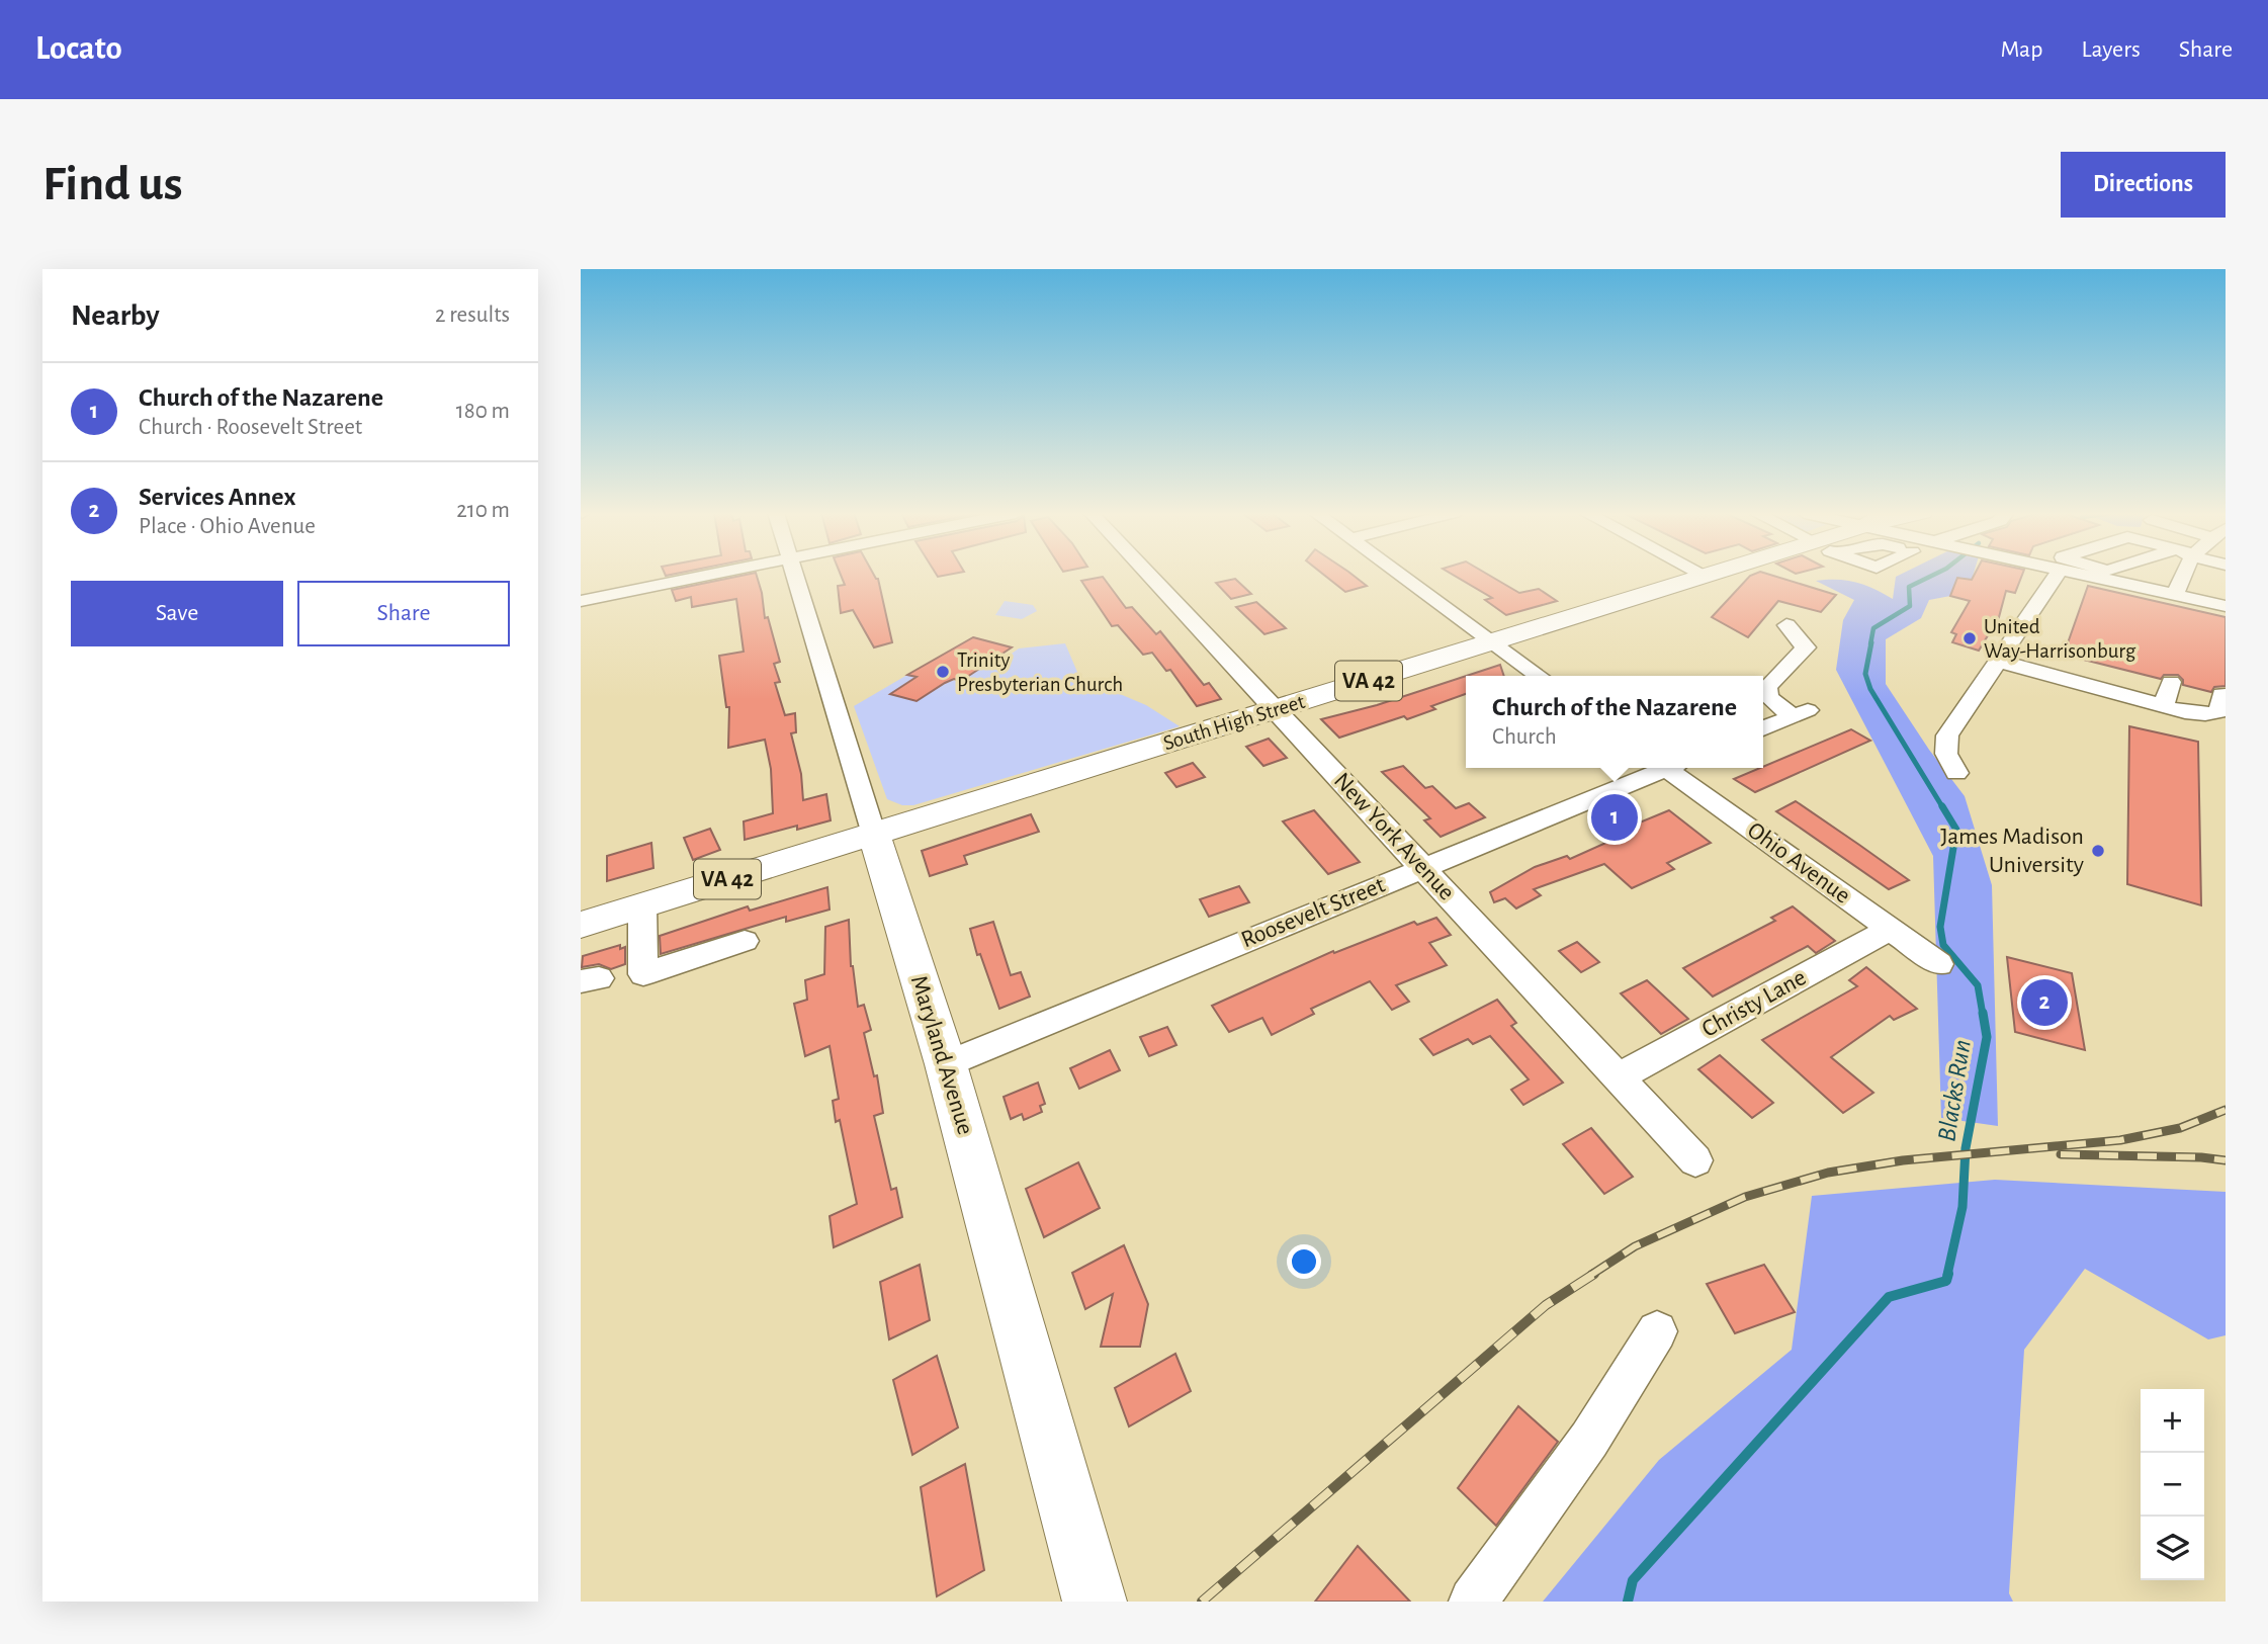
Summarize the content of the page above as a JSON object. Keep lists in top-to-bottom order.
{
  "streets": {
    "main road": ["VA 42", "South High Street", "Maryland Avenue"],
    "street": [
      "New York Avenue",
      "Ohio Avenue",
      "Roosevelt Street",
      "Christy Lane"
    ]
  },
  "crossings": [
    ["South High Street", "New York Avenue"],
    ["South High Street", "Maryland Avenue"],
    ["New York Avenue", "Roosevelt Street"],
    ["New York Avenue", "Christy Lane"],
    ["Ohio Avenue", "Christy Lane"],
    ["Roosevelt Street", "Maryland Avenue"]
  ],
  "water": ["Blacks Run"],
  "places": ["United Way-Harrisonburg", "Trinity Presbyterian Church", "James Madison University"],
  "page": {
    "header": "Locato",
    "nav": ["Map", "Layers", "Share"],
    "buttons": [
      "Directions",
      ["Save", "Share"]
    ],
    "title": "Find us",
    "heading": ["Nearby", "2 results"],
    "list": [
      {
        "mark": "1",
        "name": "Church of the Nazarene",
        "note": "Church · Roosevelt Street",
        "value": "180 m"
      },
      {
        "mark": "2",
        "name": "Services Annex",
        "note": "Place · Ohio Avenue",
        "value": "210 m"
      }
    ],
    "popup": ["Church of the Nazarene", "Church"],
    "pins": ["1", "2"],
    "map_buttons": ["+", "−"]
  }
}
